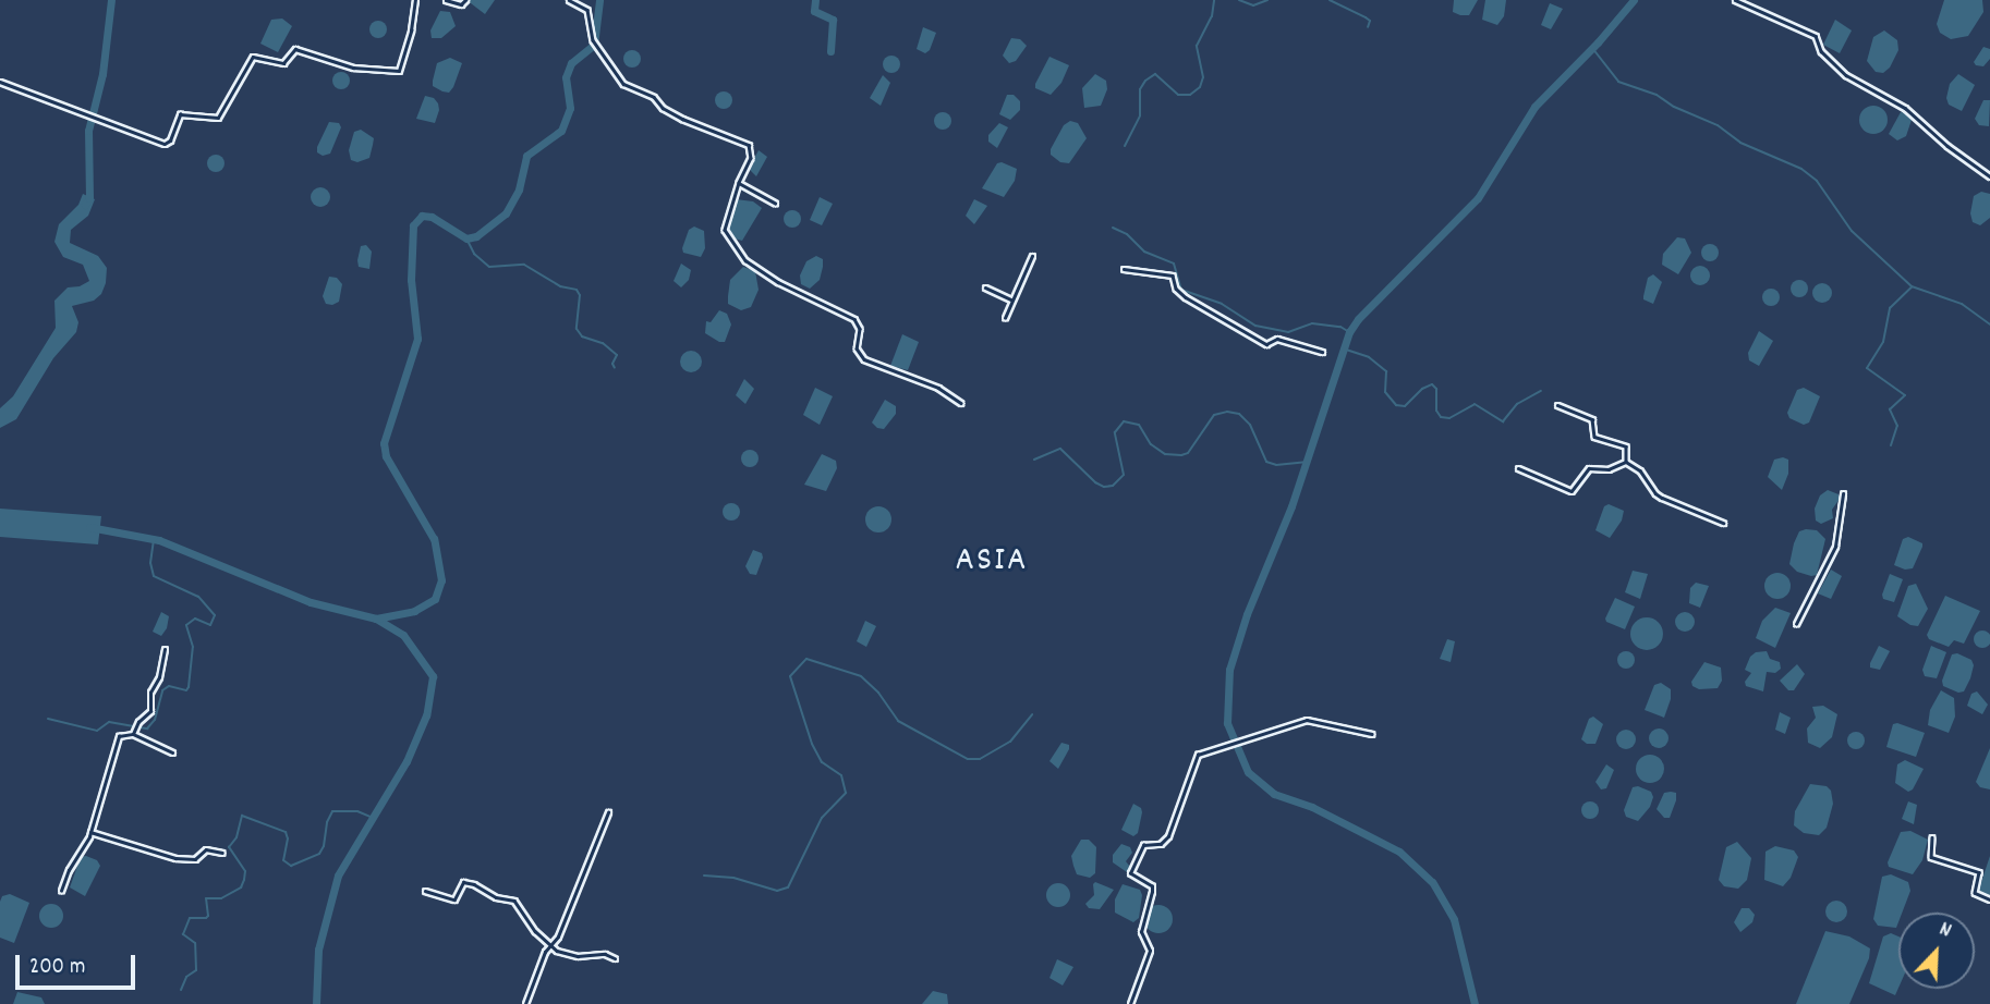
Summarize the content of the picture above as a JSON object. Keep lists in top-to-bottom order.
{
  "districts": ["ASIA"],
  "scale_bar": "200 m",
  "north": "top right"
}
